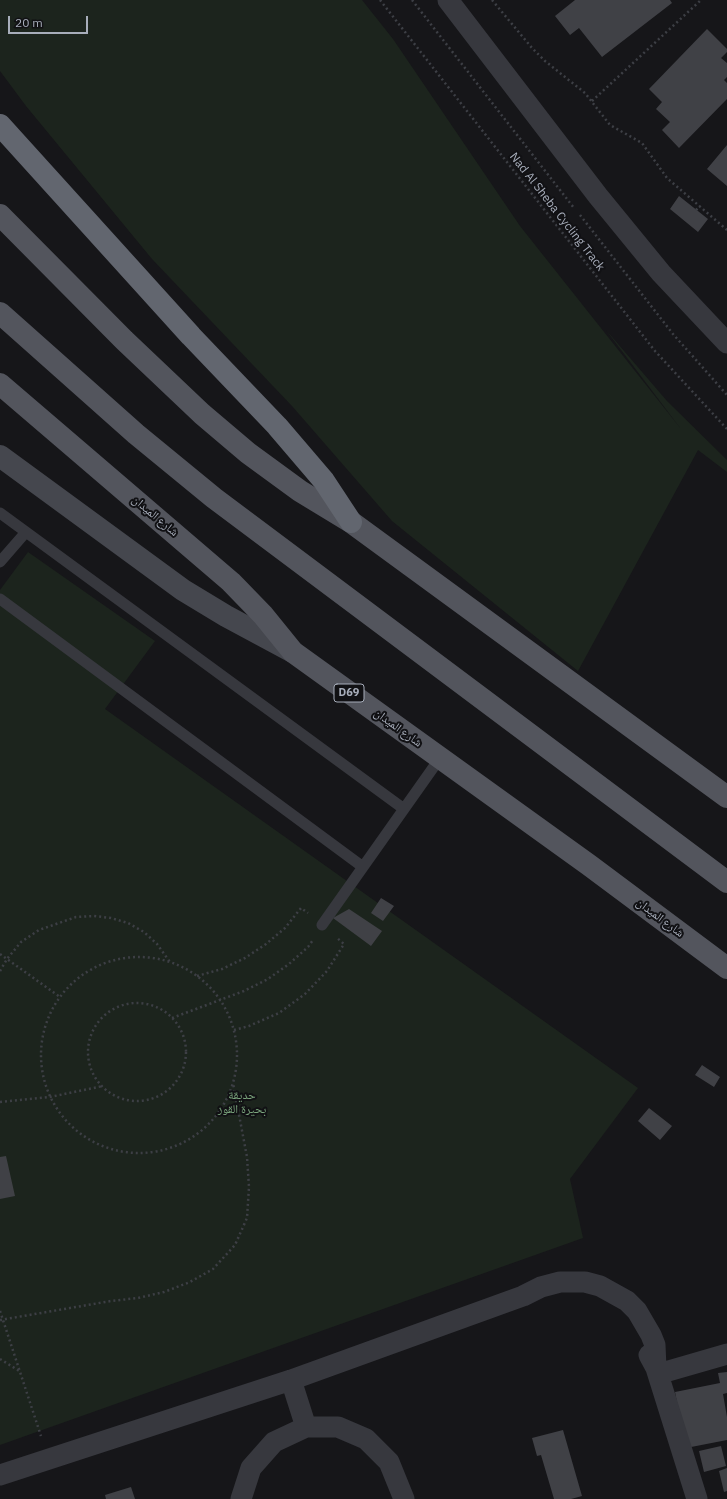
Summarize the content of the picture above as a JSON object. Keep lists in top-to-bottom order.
{
  "streets": {
    "main road": ["شارع الميدان", "D69"],
    "path": ["Nad Al Sheba Cycling Track"]
  },
  "parks": ["حديقة بحيرة القوز"],
  "scale_bar": "20 m"
}
